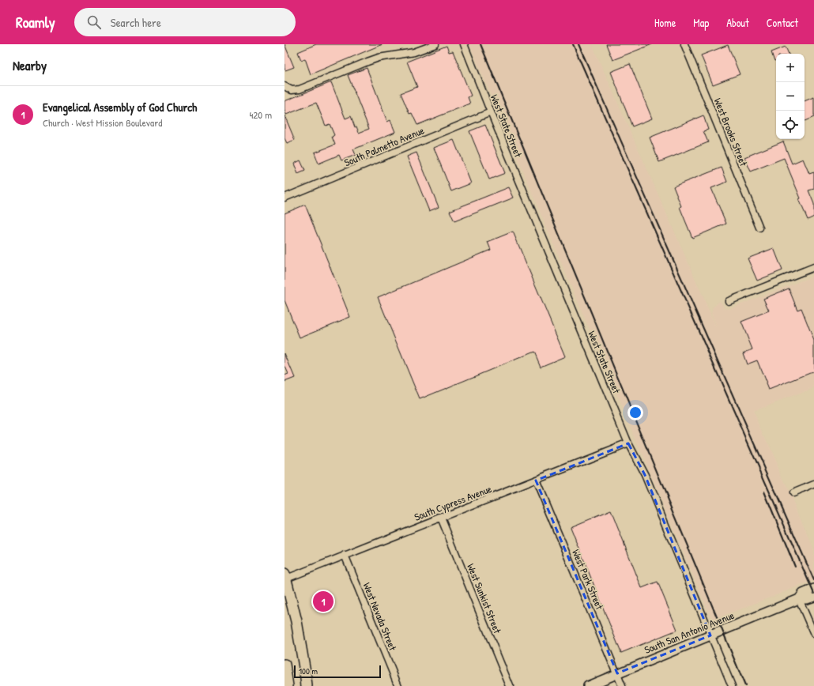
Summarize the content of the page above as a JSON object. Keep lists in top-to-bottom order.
{
  "streets": {
    "street": [
      "West State Street",
      "West Brooks Street",
      "South Palmetto Avenue",
      "South Cypress Avenue",
      "West Park Street",
      "West Sunkist Street",
      "West Nevada Street",
      "South San Antonio Avenue"
    ]
  },
  "crossings": [
    ["West State Street", "South Palmetto Avenue"],
    ["West State Street", "South Cypress Avenue"],
    ["West State Street", "South San Antonio Avenue"],
    ["South Cypress Avenue", "West Park Street"],
    ["South Cypress Avenue", "West Sunkist Street"],
    ["South Cypress Avenue", "West Nevada Street"],
    ["West Park Street", "South San Antonio Avenue"]
  ],
  "scale_bar": "100 m",
  "page": {
    "header": "Roamly",
    "search": "Search here",
    "nav": [
      "Home",
      "Map",
      "About",
      "Contact"
    ],
    "heading": "Nearby",
    "map_buttons": ["+", "−"],
    "list": [
      {
        "mark": "1",
        "name": "Evangelical Assembly of God Church",
        "note": "Church · West Mission Boulevard",
        "value": "420 m"
      }
    ],
    "pins": "1",
    "scale": "100 m"
  }
}
